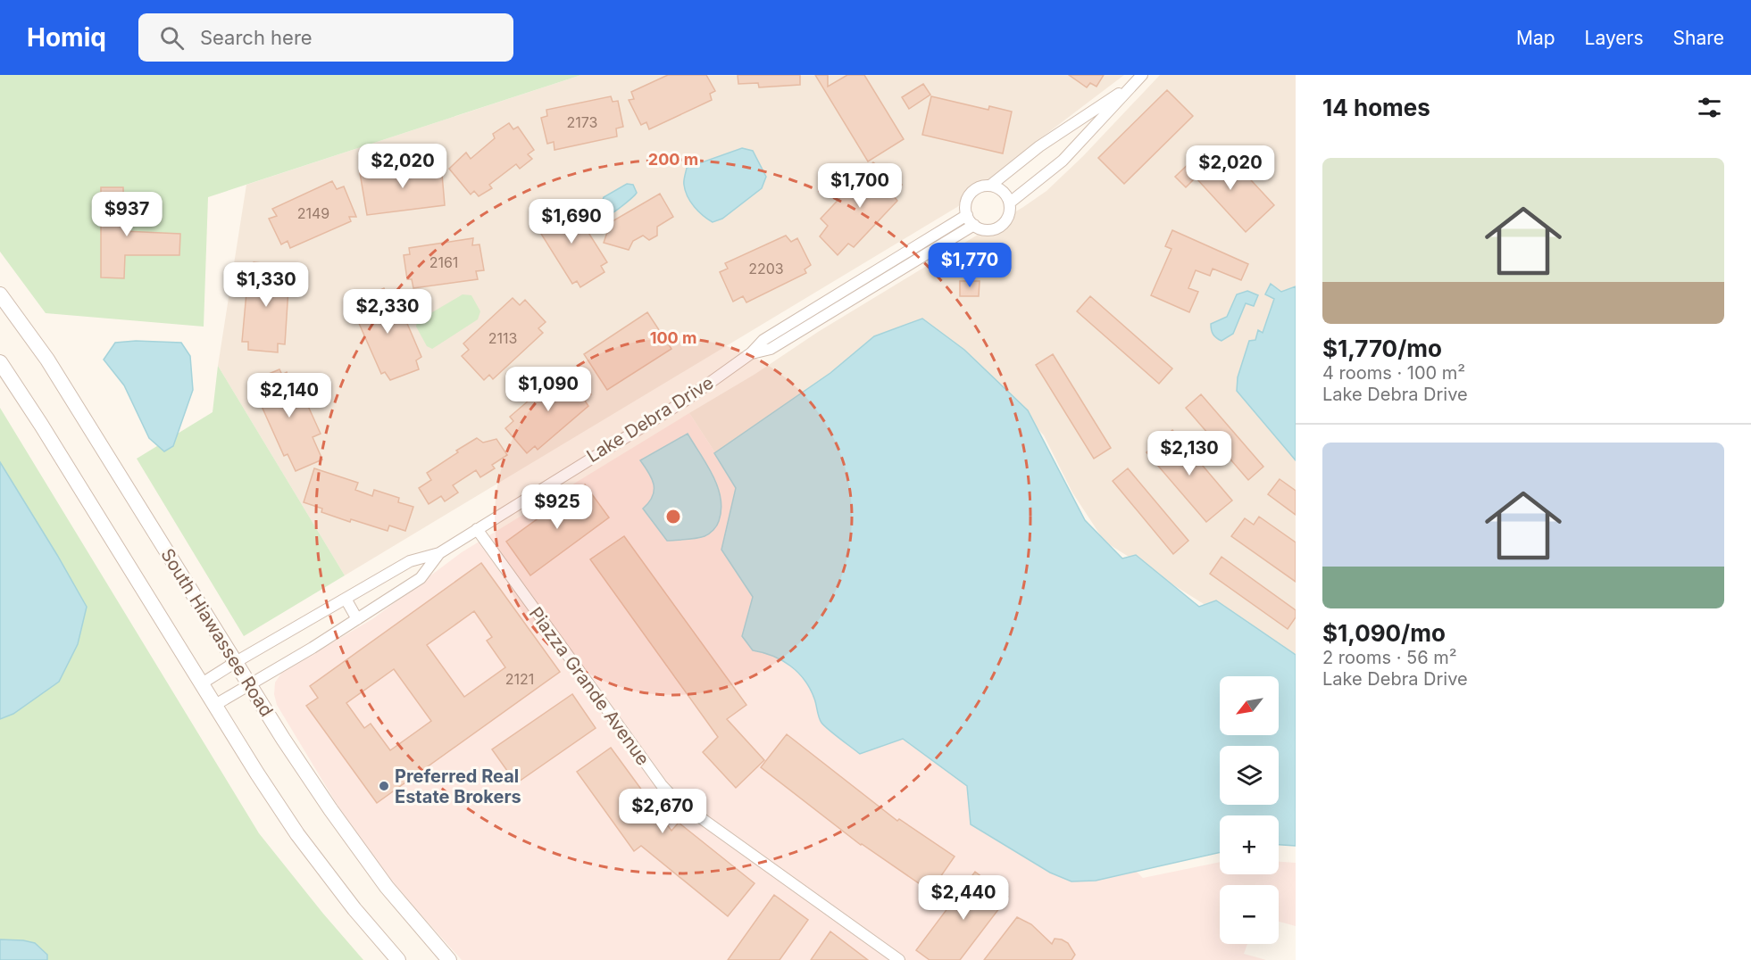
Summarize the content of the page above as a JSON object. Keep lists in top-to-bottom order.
{
  "streets": {
    "street": ["Lake Debra Drive", "South Hiawassee Road", "Piazza Grande Avenue"]
  },
  "crossings": [
    ["Lake Debra Drive", "South Hiawassee Road"],
    ["Lake Debra Drive", "Piazza Grande Avenue"]
  ],
  "places": ["Preferred Real Estate Brokers"],
  "house_numbers": [
    "2173",
    "2149",
    "2161",
    "2203",
    "2113",
    "2121"
  ],
  "north": "bottom left",
  "page": {
    "header": "Homiq",
    "search": "Search here",
    "nav": ["Map", "Layers", "Share"],
    "heading": "14 homes",
    "list": [
      {
        "name": "$1,770/mo",
        "note": "4 rooms · 100 m² · Lake Debra Drive"
      },
      {
        "name": "$1,090/mo",
        "note": "2 rooms · 56 m² · Lake Debra Drive"
      }
    ],
    "price": [
      "$2,020",
      "$2,020",
      "$1,700",
      "$937",
      "$1,690",
      "$1,770",
      "$1,330",
      "$2,330",
      "$1,090",
      "$2,140",
      "$2,130",
      "$925",
      "$2,670",
      "$2,440"
    ],
    "map_buttons": ["+", "−"]
  },
  "rings": ["200 m", "100 m"]
}
